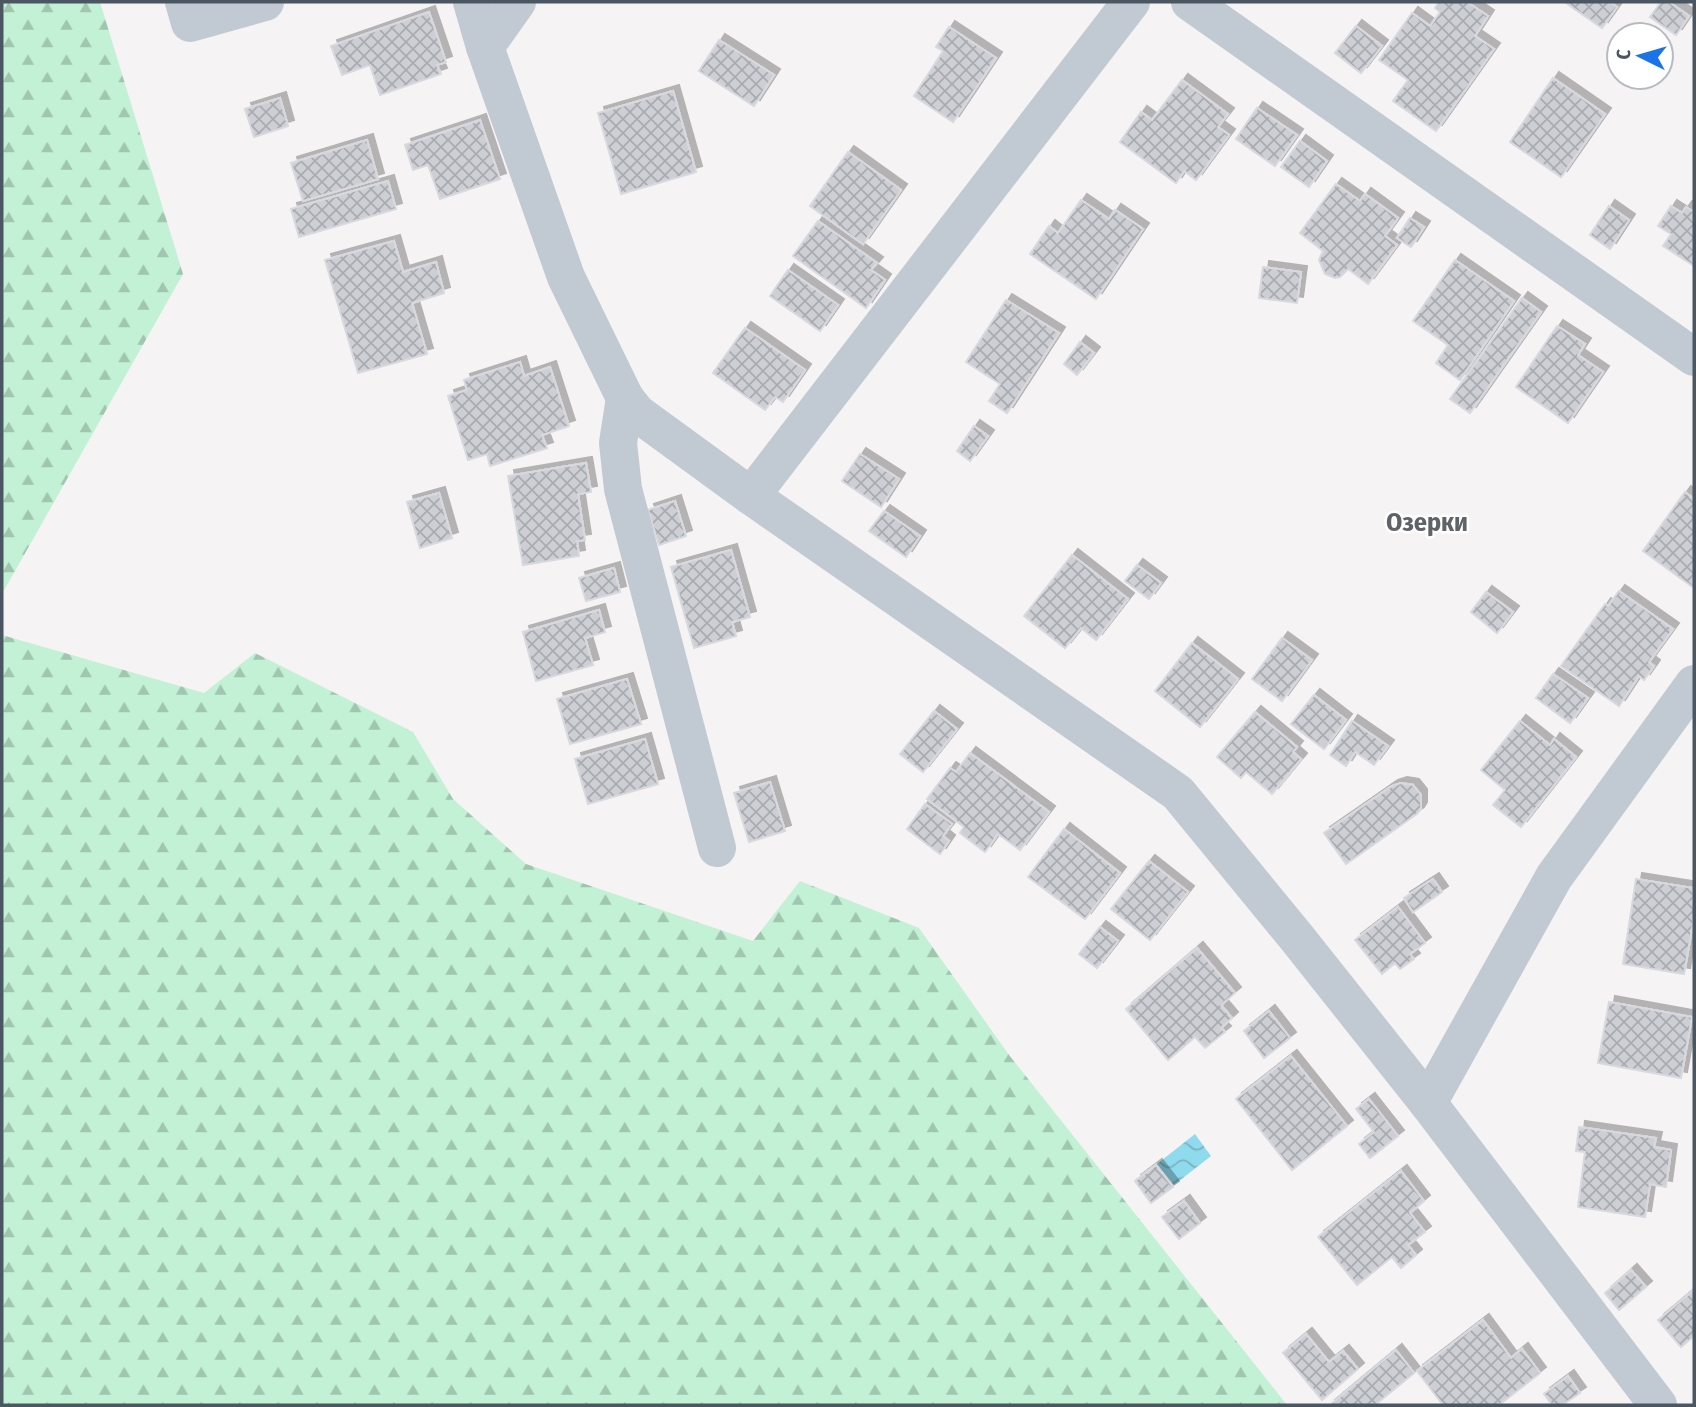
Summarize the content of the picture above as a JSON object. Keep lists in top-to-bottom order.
{
  "districts": ["Озерки"],
  "north": "left"
}
